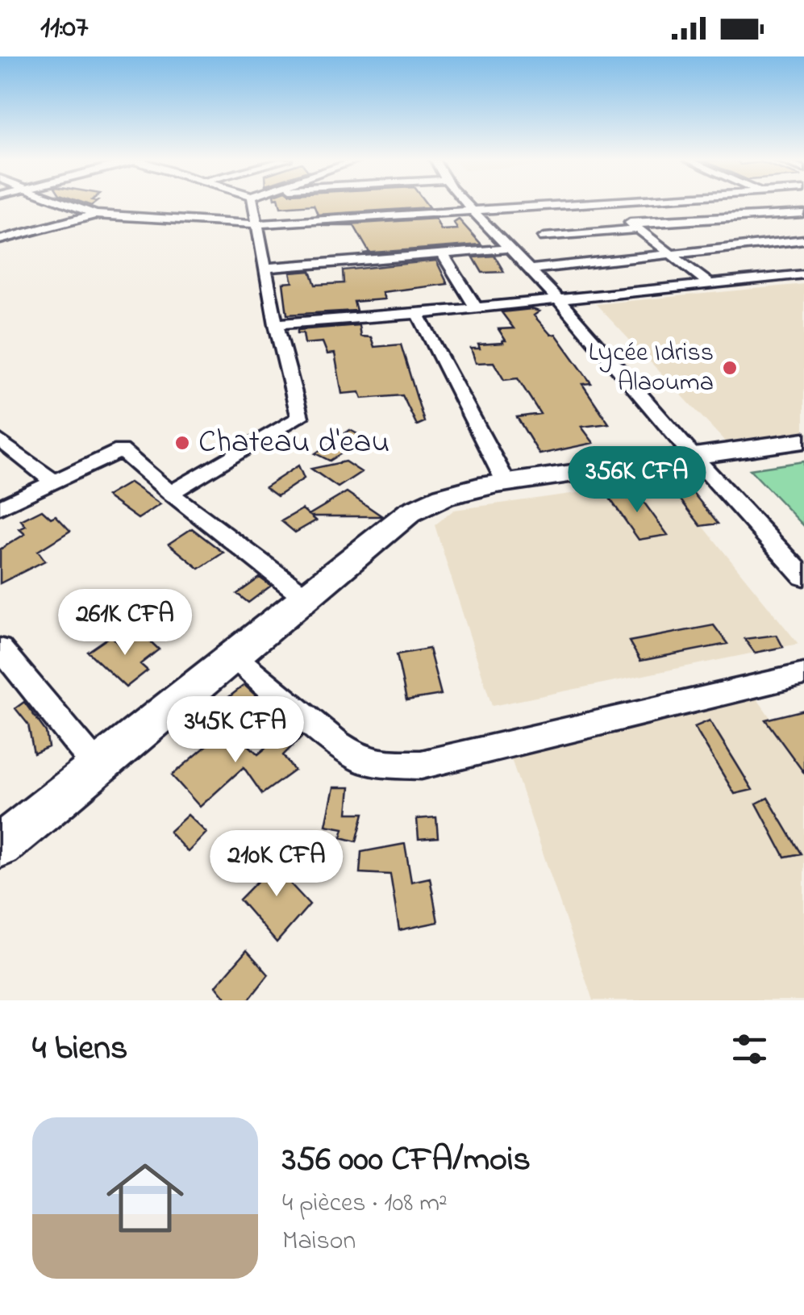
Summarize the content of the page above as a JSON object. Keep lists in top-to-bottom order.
{
  "places": ["Lycée Idriss Alaouma", "Chateau d'eau"],
  "page": {
    "status": "11:07",
    "price": [
      "356K CFA",
      "261K CFA",
      "345K CFA",
      "210K CFA"
    ],
    "heading": "4 biens",
    "list": [
      {
        "name": "356 000 CFA/mois",
        "note": "4 pièces · 108 m² · Maison"
      }
    ]
  }
}
